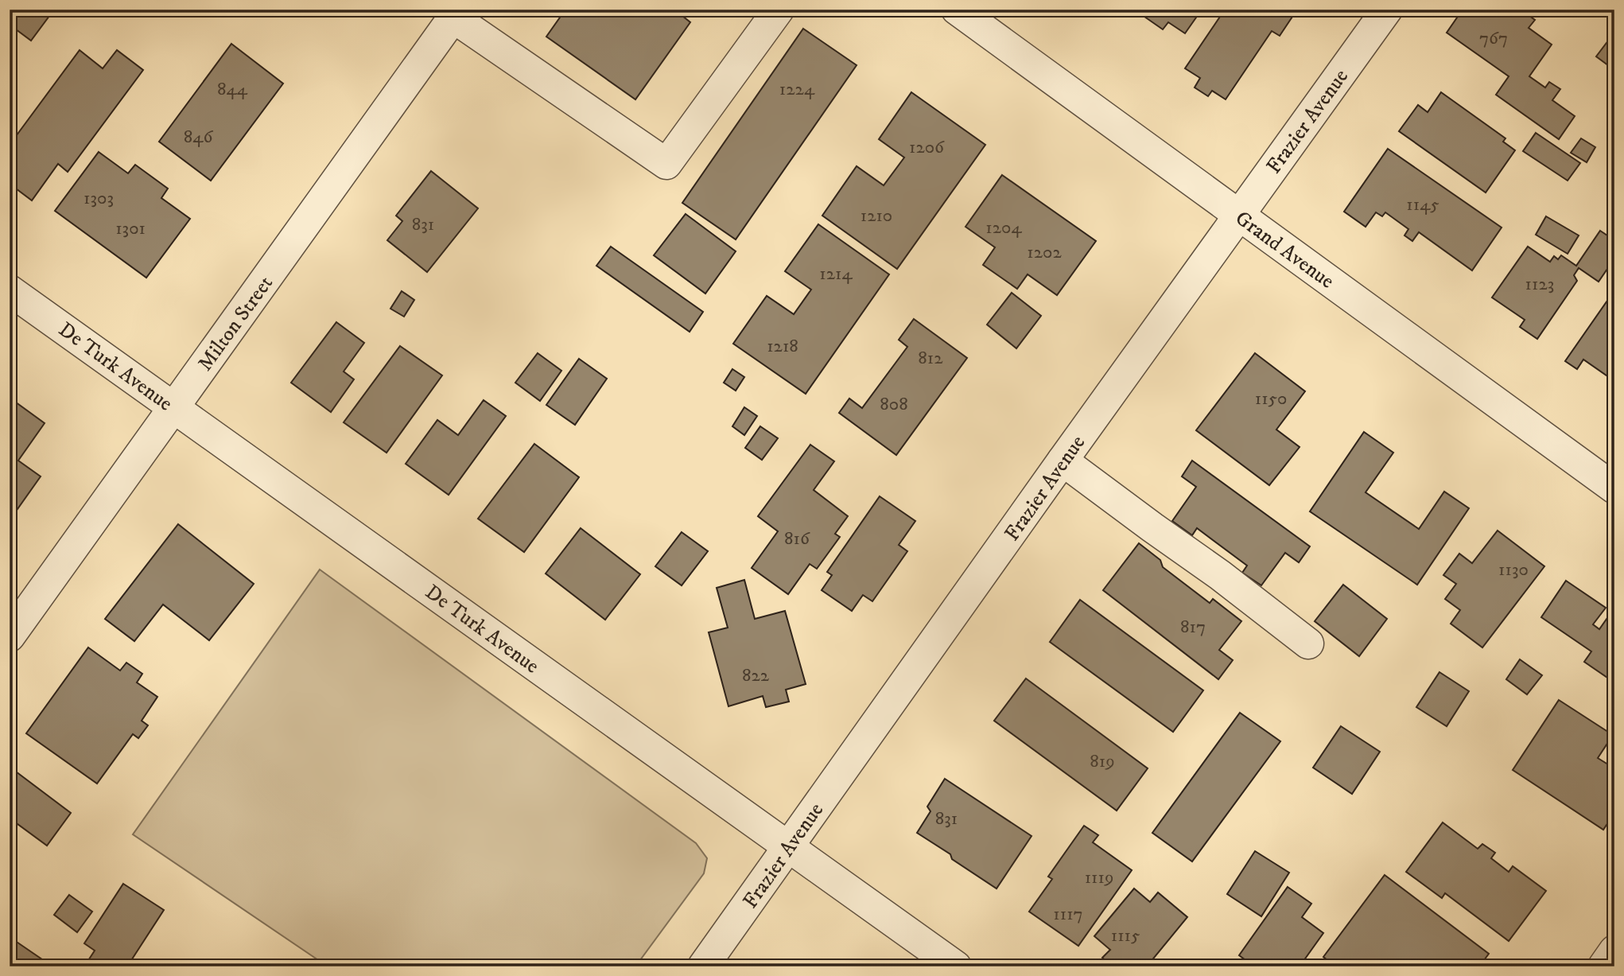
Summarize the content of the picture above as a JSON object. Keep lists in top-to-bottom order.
{
  "streets": {
    "street": [
      "Frazier Avenue",
      "Grand Avenue",
      "Milton Street",
      "De Turk Avenue"
    ]
  },
  "crossings": [
    ["Frazier Avenue", "Grand Avenue"],
    ["Frazier Avenue", "De Turk Avenue"],
    ["Milton Street", "De Turk Avenue"]
  ],
  "house_numbers": [
    "767",
    "844",
    "1224",
    "846",
    "1206",
    "1303",
    "1145",
    "1210",
    "831",
    "1204",
    "1301",
    "1202",
    "1214",
    "1123",
    "1218",
    "812",
    "1150",
    "808",
    "816",
    "1130",
    "817",
    "822",
    "819",
    "831",
    "1119",
    "1117",
    "1115"
  ]
}
